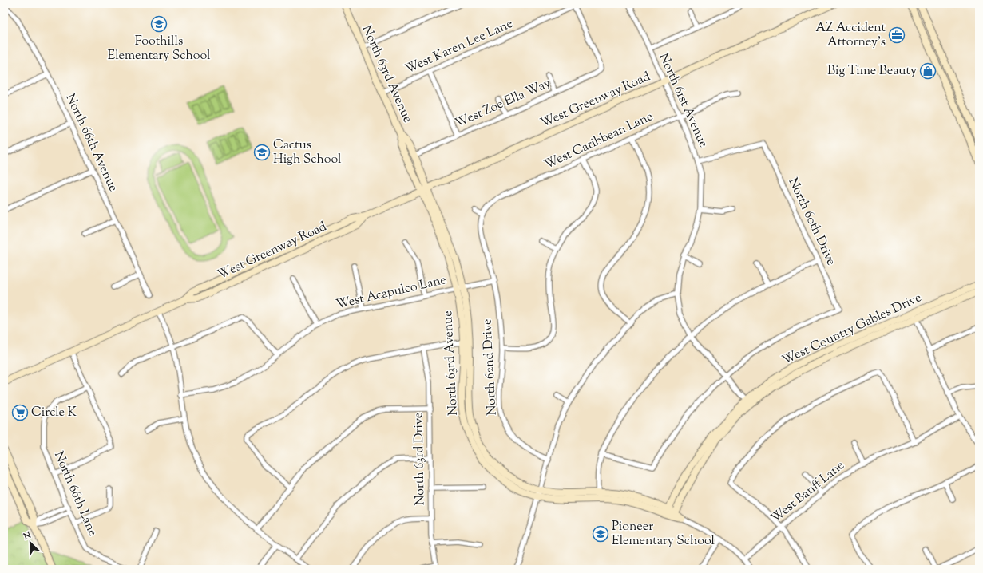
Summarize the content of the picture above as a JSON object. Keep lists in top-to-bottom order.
{
  "streets": {
    "main road": ["North 63rd Avenue", "West Greenway Road", "West Country Gables Drive"],
    "street": [
      "West Karen Lee Lane",
      "North 61st Avenue",
      "West Zoe Ella Way",
      "West Caribbean Lane",
      "North 66th Avenue",
      "North 60th Drive",
      "West Acapulco Lane",
      "North 62nd Drive",
      "North 63rd Drive",
      "West Banff Lane",
      "North 66th Lane"
    ]
  },
  "crossings": [
    ["West Karen Lee Lane", "North 63rd Avenue"],
    ["West Karen Lee Lane", "West Zoe Ella Way"],
    ["North 63rd Avenue", "West Greenway Road"],
    ["North 63rd Avenue", "West Zoe Ella Way"],
    ["North 63rd Avenue", "West Acapulco Lane"],
    ["North 63rd Avenue", "West Country Gables Drive"],
    ["North 63rd Avenue", "West Banff Lane"],
    ["West Greenway Road", "North 61st Avenue"],
    ["North 61st Avenue", "West Caribbean Lane"],
    ["North 61st Avenue", "North 60th Drive"],
    ["North 61st Avenue", "West Country Gables Drive"],
    ["West Caribbean Lane", "North 62nd Drive"],
    ["West Acapulco Lane", "North 62nd Drive"]
  ],
  "places": {
    "school or university": ["Foothills Elementary School", "Cactus High School", "Pioneer Elementary School"],
    "office": ["AZ Accident Attorney's"],
    "shop": ["Big Time Beauty"],
    "supermarket": ["Circle K"]
  },
  "north": "top left"
}
